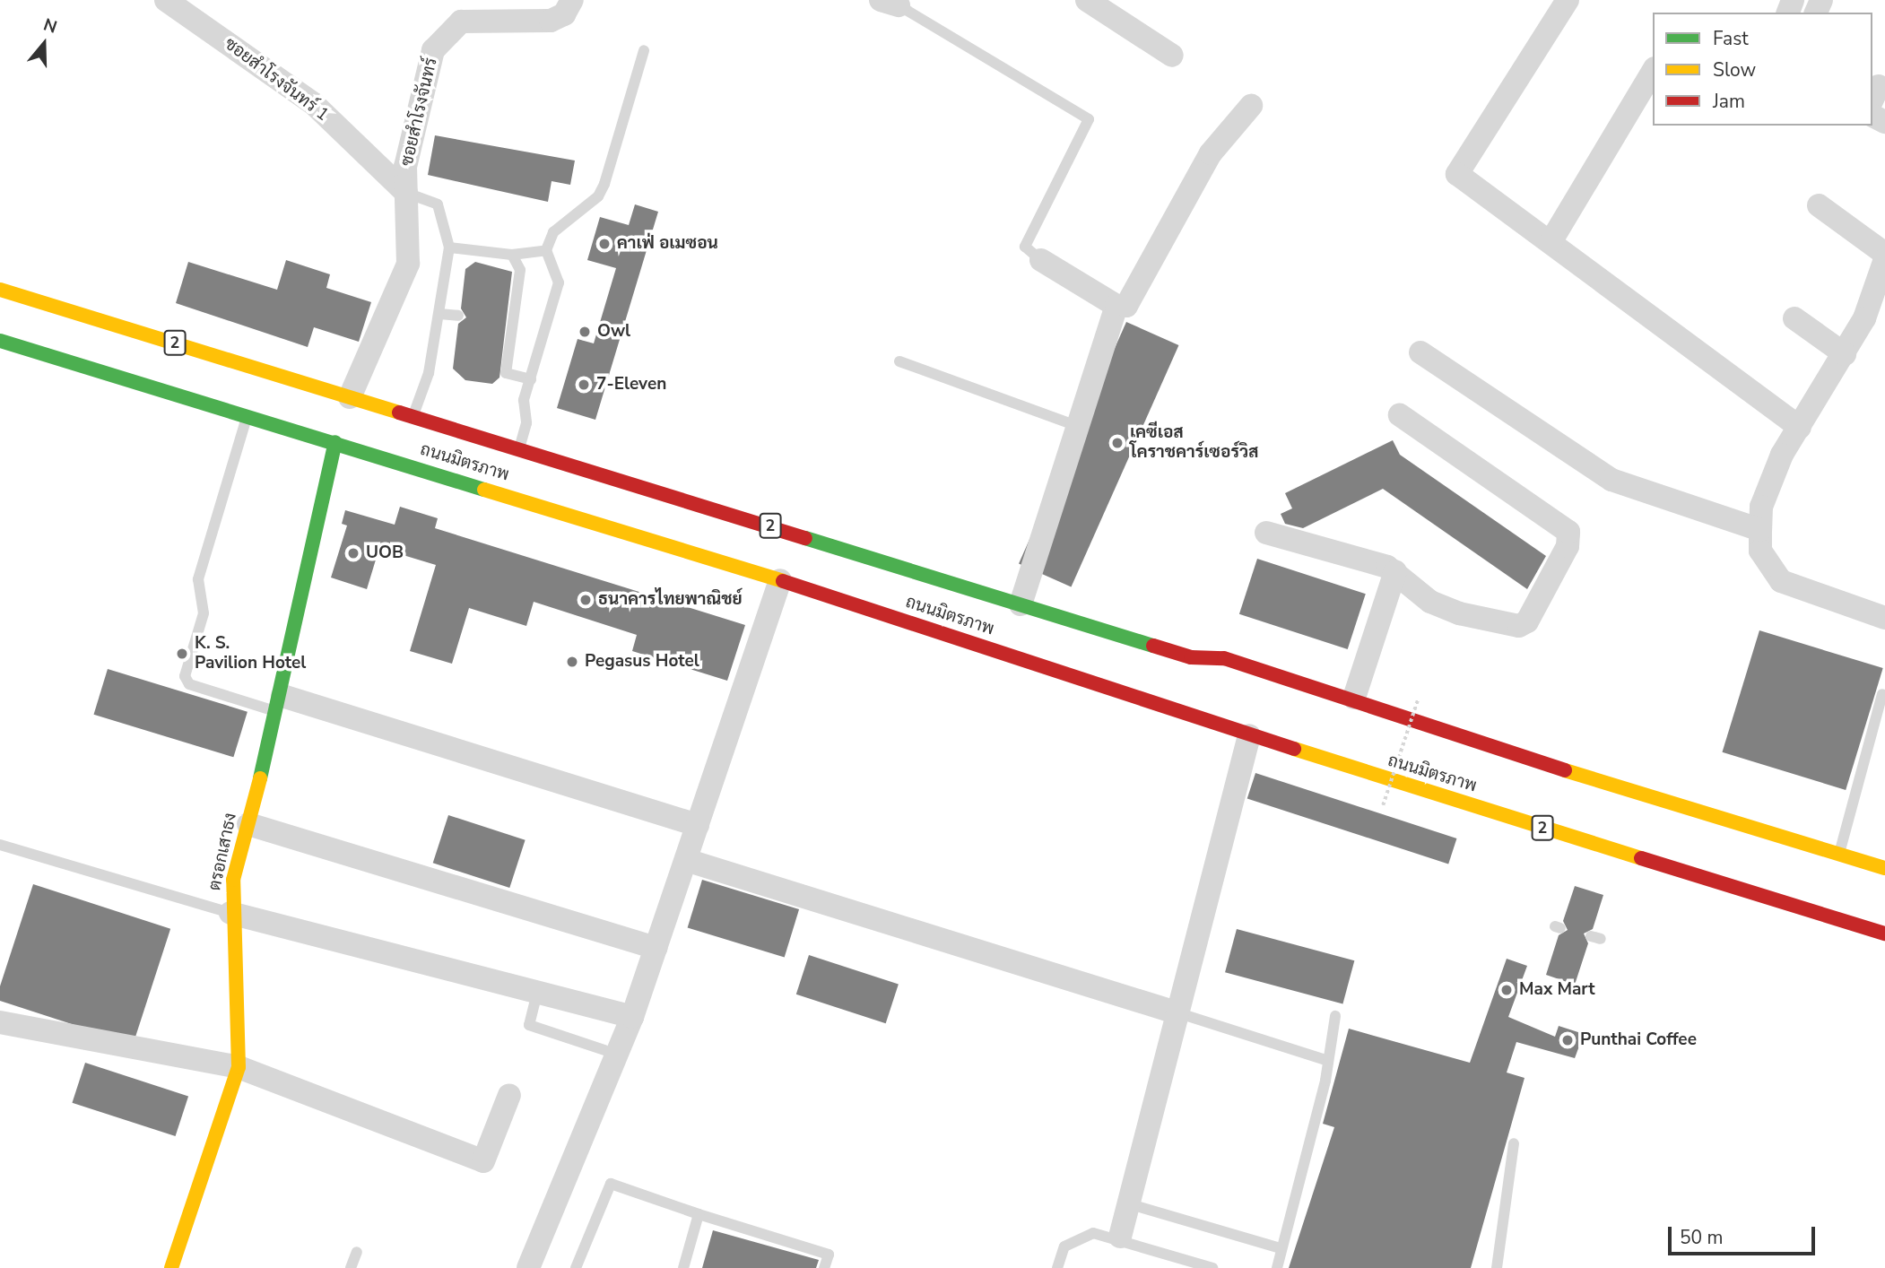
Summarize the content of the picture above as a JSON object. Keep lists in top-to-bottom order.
{
  "streets": {
    "main road": ["2", "ถนนมิตรภาพ", "ตรอกเสาธง"],
    "street": ["ซอยสำโรงจันทร์ 1", "ซอยสำโรงจันทร์"]
  },
  "crossings": [
    ["ซอยสำโรงจันทร์ 1", "ซอยสำโรงจันทร์"],
    ["ซอยสำโรงจันทร์", "ถนนมิตรภาพ"],
    ["ถนนมิตรภาพ", "ตรอกเสาธง"]
  ],
  "places": [
    "คาเฟ่ อเมซอน",
    "Owl",
    "7-Eleven",
    "เคซีเอส โคราชคาร์เซอร์วิส",
    "UOB",
    "ธนาคารไทยพาณิชย์",
    "K. S. Pavilion Hotel",
    "Pegasus Hotel",
    "Max Mart",
    "Punthai Coffee"
  ],
  "legend": ["Fast", "Slow", "Jam"],
  "scale_bar": "50 m",
  "north": "top"
}
